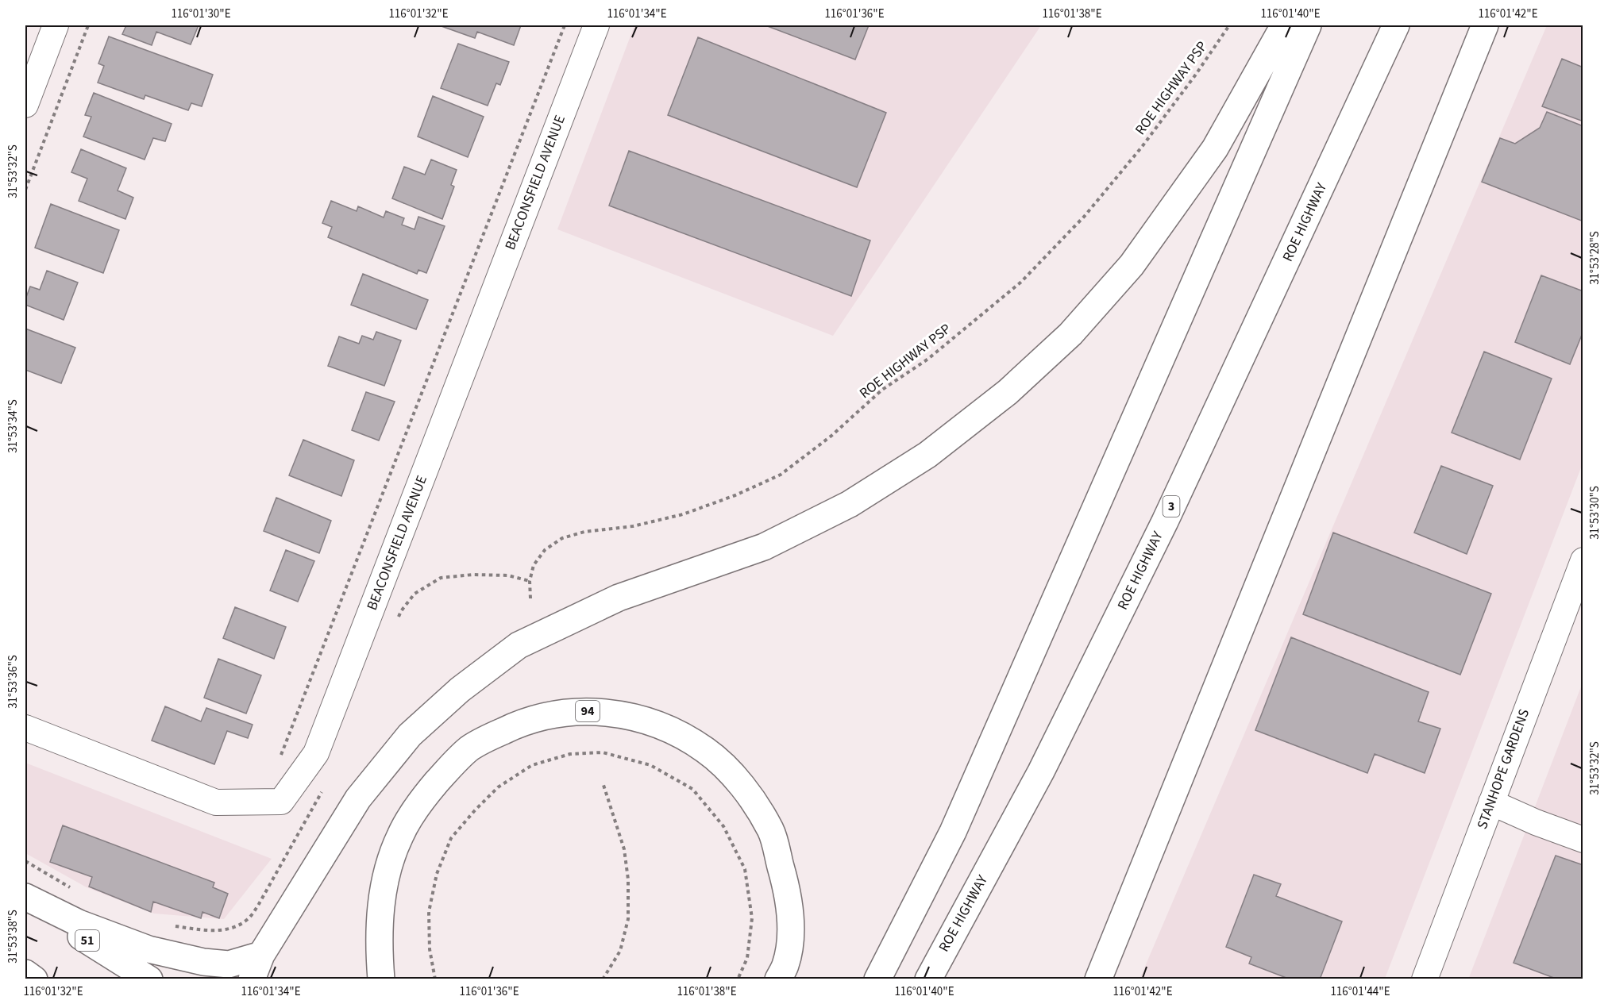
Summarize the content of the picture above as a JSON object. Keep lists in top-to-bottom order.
{
  "streets": {
    "highway": [
      "ROE HIGHWAY",
      "3",
      "94",
      "51"
    ],
    "street": ["BEACONSFIELD AVENUE", "STANHOPE GARDENS"],
    "path": ["ROE HIGHWAY PSP"]
  },
  "coordinates": [
    "116°01'30\"E",
    "116°01'32\"E",
    "116°01'34\"E",
    "116°01'36\"E",
    "116°01'38\"E",
    "116°01'40\"E",
    "116°01'42\"E",
    "31°53'32\"S",
    "31°53'28\"S",
    "31°53'34\"S",
    "31°53'30\"S",
    "31°53'36\"S",
    "31°53'38\"S",
    "116°01'44\"E"
  ]
}
